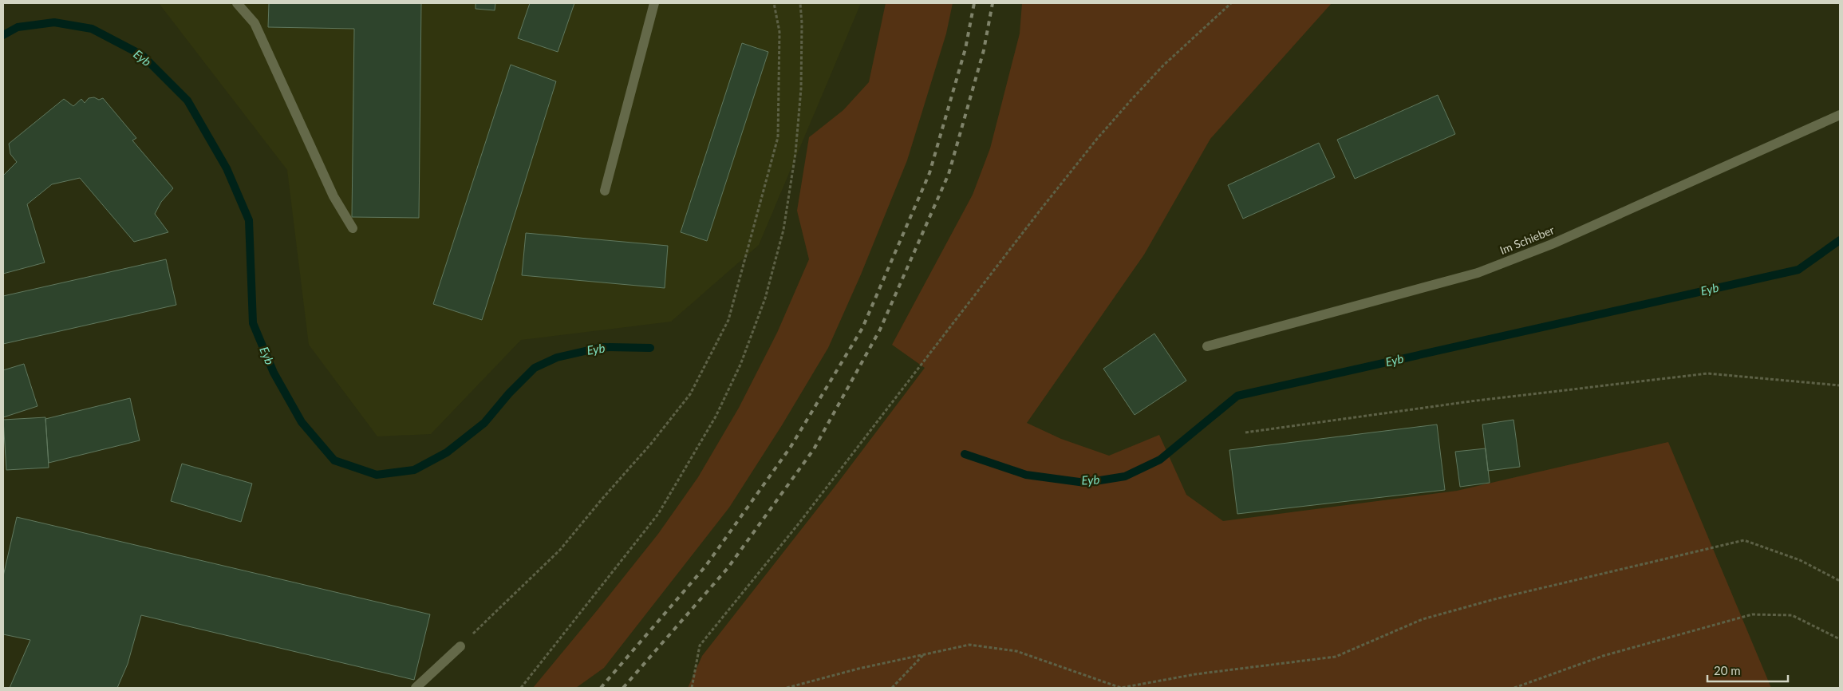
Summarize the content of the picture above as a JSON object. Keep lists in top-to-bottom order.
{
  "streets": {
    "street": ["Im Schieber"]
  },
  "water": ["Eyb"],
  "scale_bar": "20 m"
}
